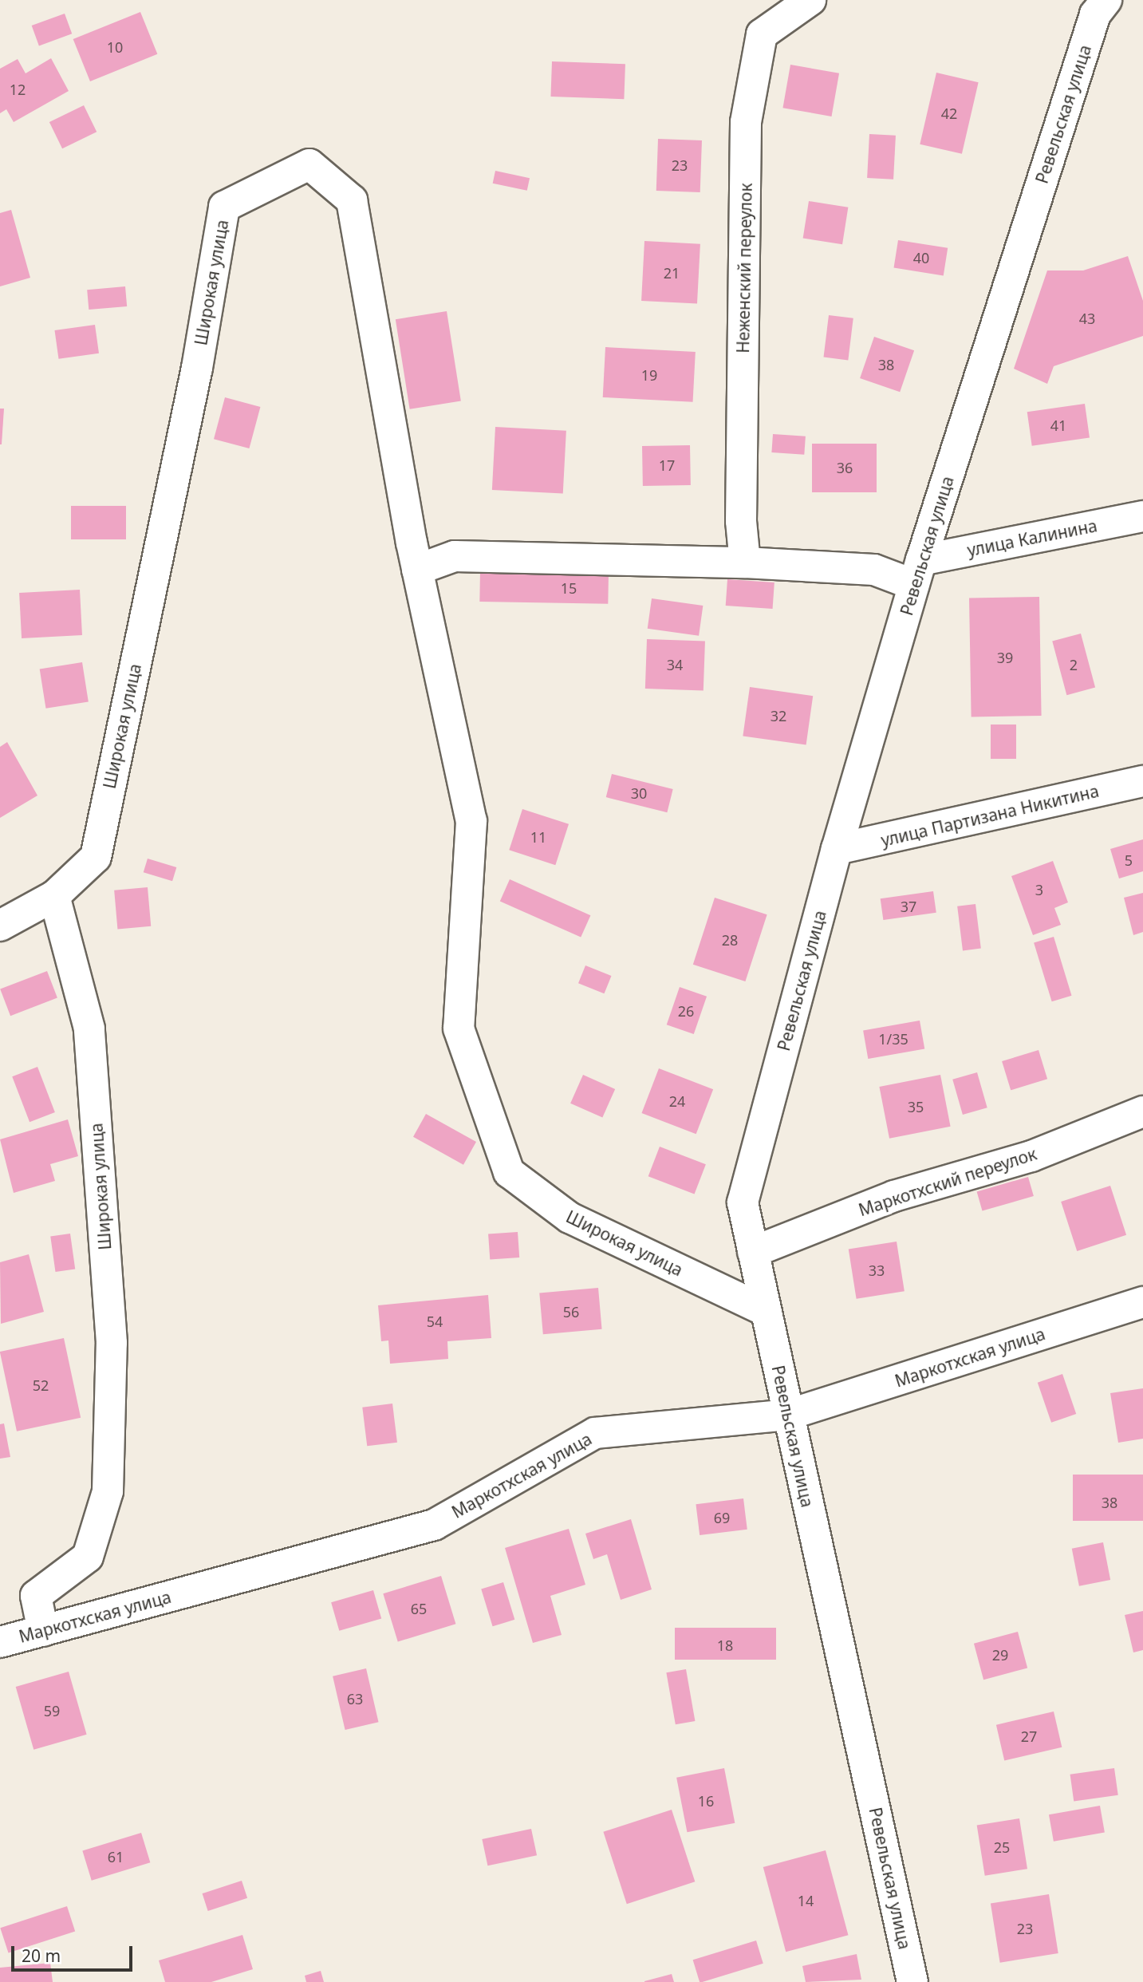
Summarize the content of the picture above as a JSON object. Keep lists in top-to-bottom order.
{
  "streets": {
    "street": [
      "Ревельская улица",
      "Неженский переулок",
      "Широкая улица",
      "улица Калинина",
      "улица Партизана Никитина",
      "Маркотхский переулок",
      "Маркотхская улица"
    ]
  },
  "crossings": [
    ["Ревельская улица", "Широкая улица"],
    ["Ревельская улица", "улица Калинина"],
    ["Ревельская улица", "улица Партизана Никитина"],
    ["Ревельская улица", "Маркотхский переулок"],
    ["Ревельская улица", "Маркотхская улица"],
    ["Широкая улица", "Маркотхская улица"]
  ],
  "house_numbers": [
    "10",
    "12",
    "42",
    "23",
    "40",
    "21",
    "43",
    "38",
    "19",
    "41",
    "17",
    "36",
    "15",
    "39",
    "34",
    "2",
    "32",
    "30",
    "11",
    "5",
    "3",
    "37",
    "28",
    "26",
    "1/35",
    "24",
    "35",
    "33",
    "56",
    "54",
    "52",
    "38",
    "69",
    "65",
    "18",
    "29",
    "63",
    "59",
    "27",
    "16",
    "25",
    "61",
    "14",
    "23"
  ],
  "scale_bar": "20 m"
}
